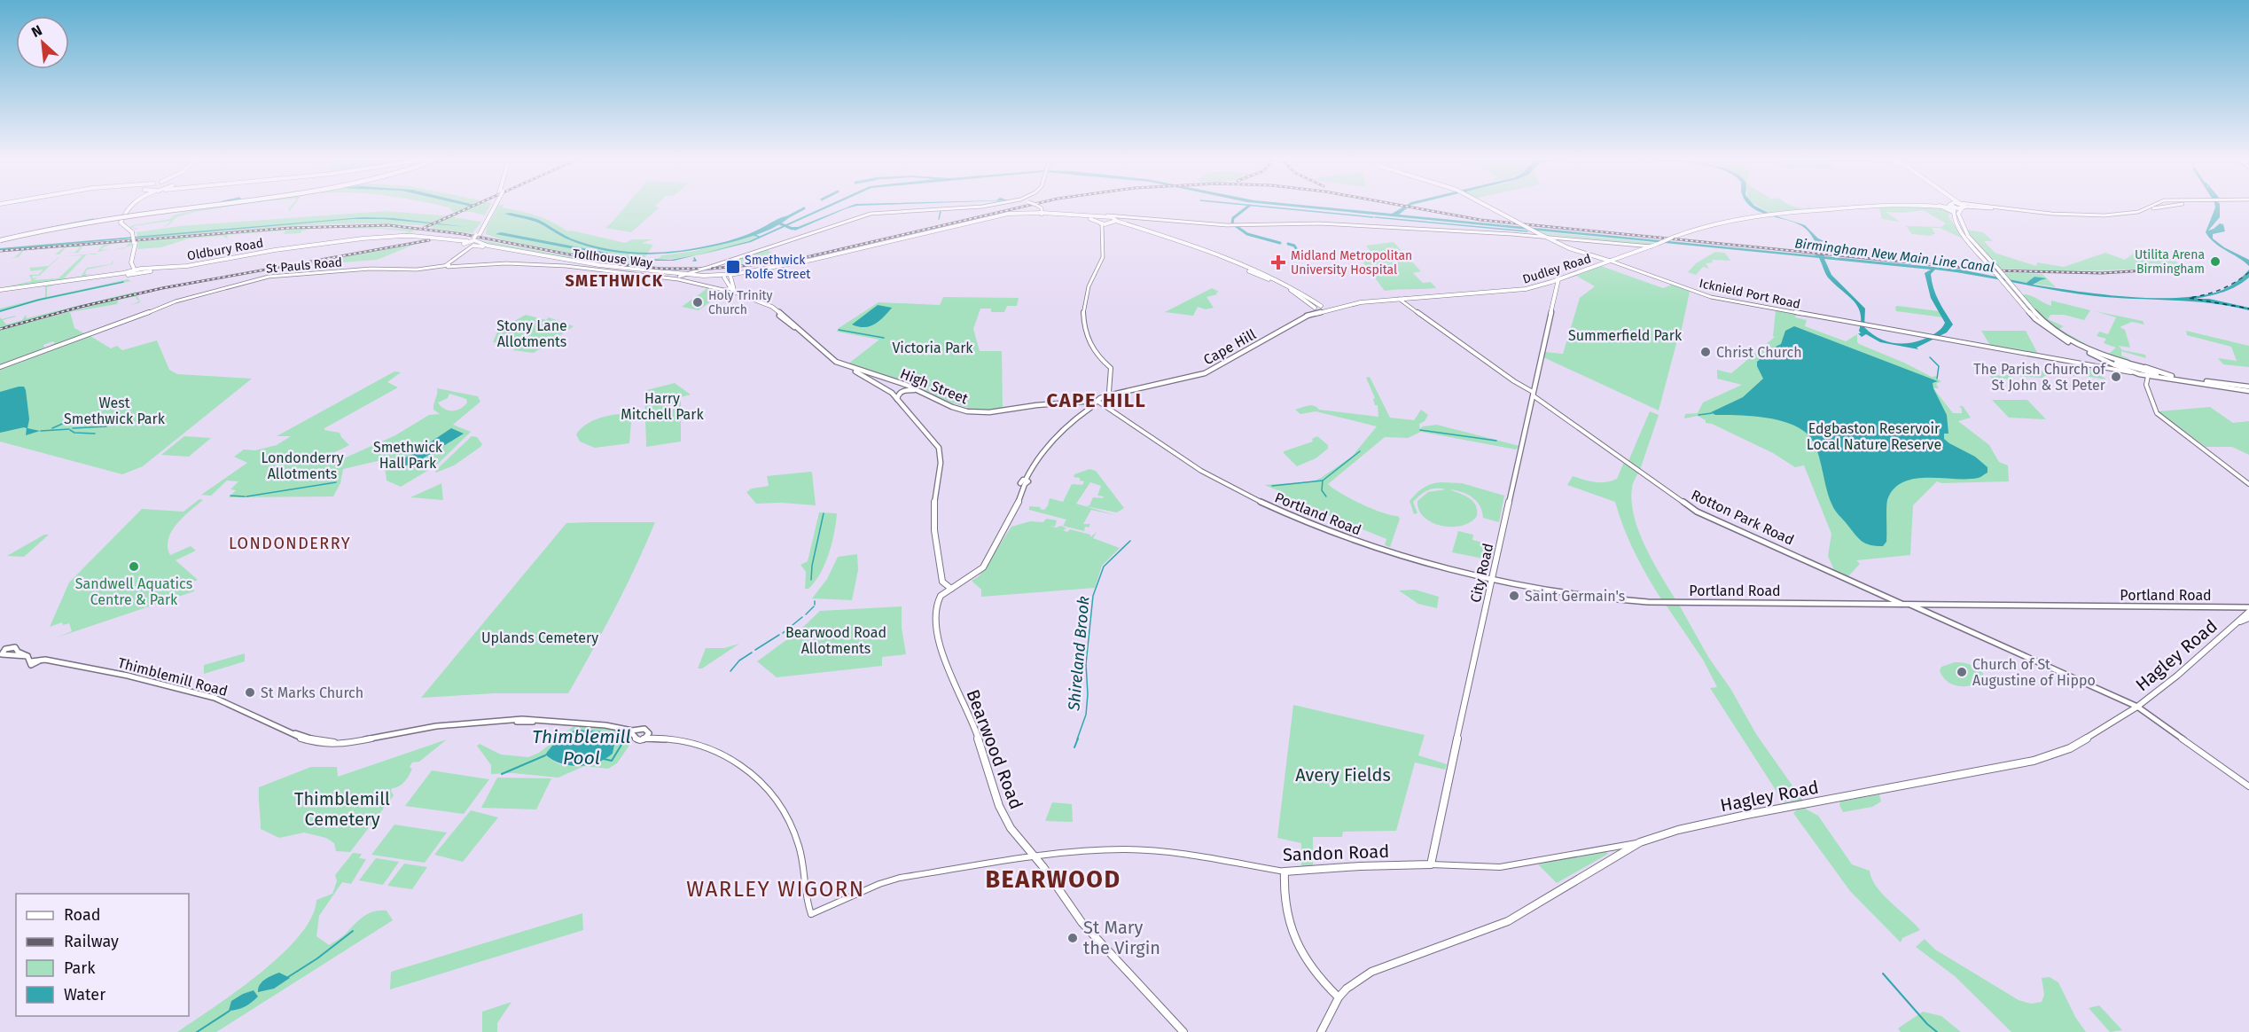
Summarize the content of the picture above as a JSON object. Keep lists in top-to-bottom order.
{
  "streets": {
    "main road": [
      "Oldbury Road",
      "Tollhouse Way",
      "St Pauls Road",
      "Dudley Road",
      "Icknield Port Road",
      "Cape Hill",
      "High Street",
      "Portland Road",
      "Rotton Park Road",
      "City Road",
      "Hagley Road",
      "Thimblemill Road",
      "Bearwood Road",
      "Sandon Road"
    ]
  },
  "crossings": [
    ["Oldbury Road", "Tollhouse Way"],
    ["Dudley Road", "Icknield Port Road"],
    ["Dudley Road", "Cape Hill"],
    ["Dudley Road", "Rotton Park Road"],
    ["Dudley Road", "City Road"],
    ["Cape Hill", "High Street"],
    ["Cape Hill", "Portland Road"],
    ["Cape Hill", "Bearwood Road"],
    ["Portland Road", "Rotton Park Road"],
    ["Portland Road", "City Road"],
    ["Portland Road", "Bearwood Road"],
    ["Rotton Park Road", "City Road"],
    ["City Road", "Sandon Road"],
    ["Hagley Road", "Sandon Road"],
    ["Thimblemill Road", "Sandon Road"],
    ["Bearwood Road", "Sandon Road"]
  ],
  "districts": [
    "SMETHWICK",
    "CAPE HILL",
    "LONDONDERRY",
    "BEARWOOD",
    "WARLEY WIGORN"
  ],
  "water": ["Birmingham New Main Line Canal", "Shireland Brook", "Thimblemill Pool"],
  "parks": [
    "Stony Lane Allotments",
    "Summerfield Park",
    "Victoria Park",
    "Harry Mitchell Park",
    "West Smethwick Park",
    "Edgbaston Reservoir Local Nature Reserve",
    "Smethwick Hall Park",
    "Londonderry Allotments",
    "Bearwood Road Allotments",
    "Uplands Cemetery",
    "Avery Fields",
    "Thimblemill Cemetery"
  ],
  "places": {
    "other": [
      "Utilita Arena Birmingham",
      "Holy Trinity Church",
      "Christ Church",
      "The Parish Church of St John & St Peter",
      "Sandwell Aquatics Centre & Park",
      "Saint Germain's",
      "Church of St Augustine of Hippo",
      "St Marks Church",
      "St Mary the Virgin"
    ],
    "health": ["Midland Metropolitan University Hospital"],
    "transit": ["Smethwick Rolfe Street"]
  },
  "legend": [
    "Road",
    "Railway",
    "Park",
    "Water"
  ],
  "north": "top left"
}
